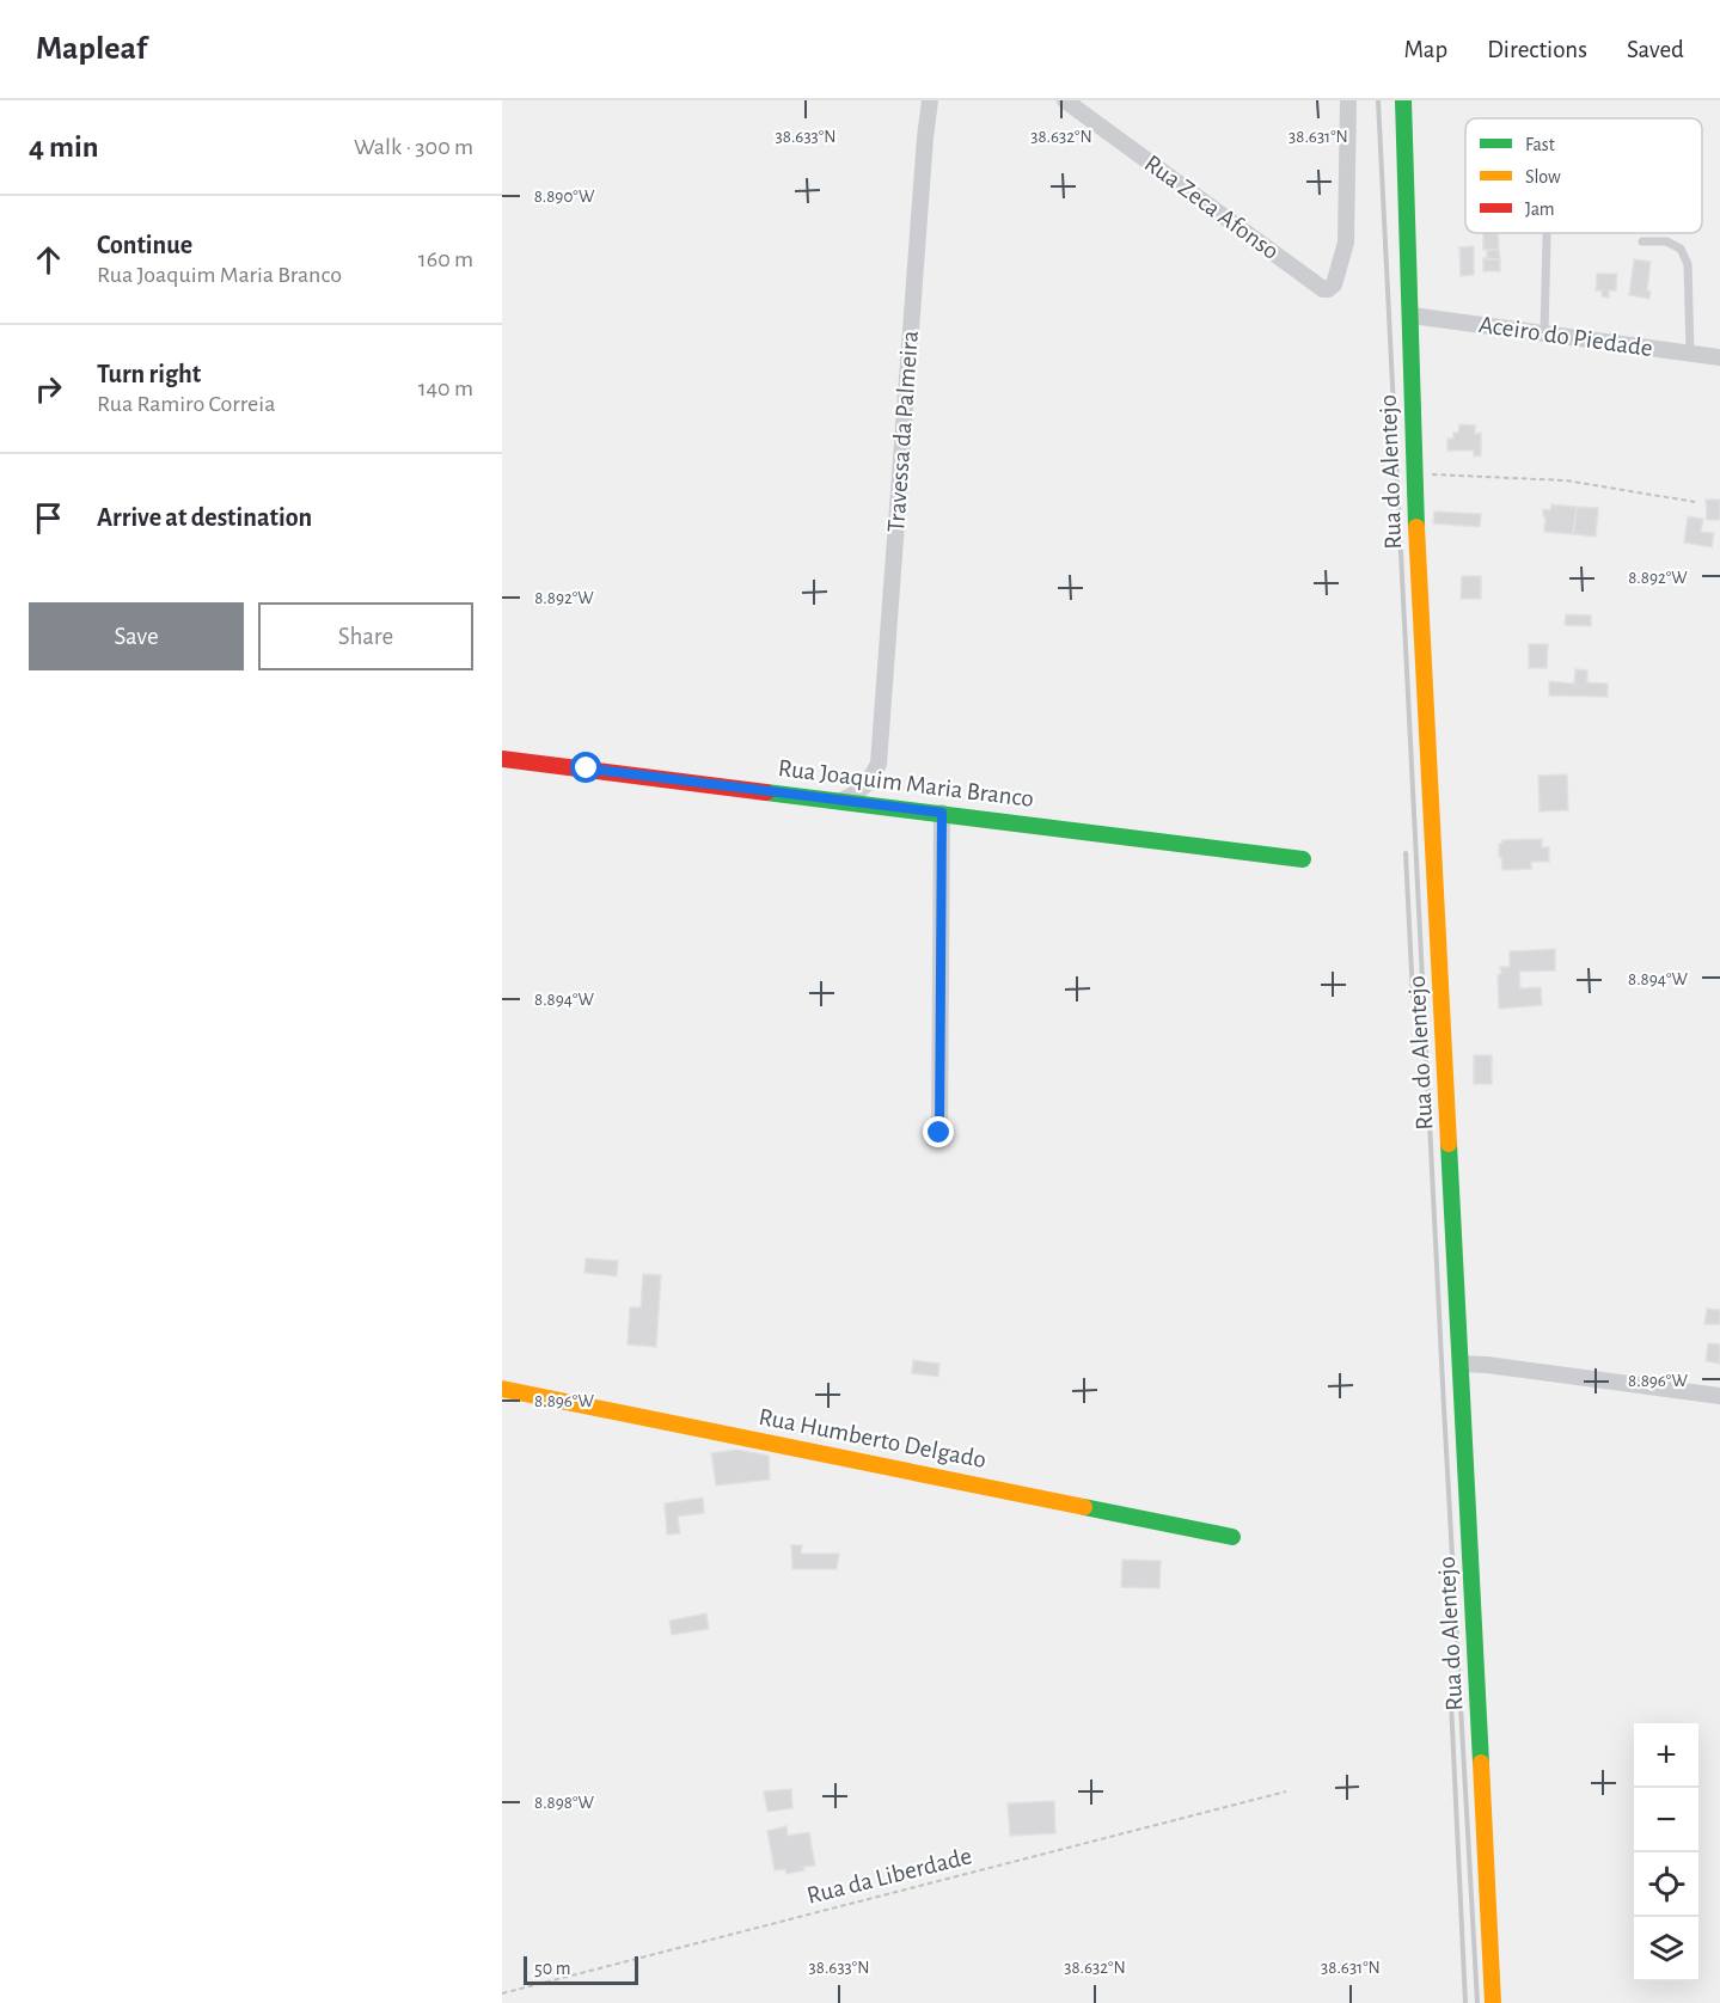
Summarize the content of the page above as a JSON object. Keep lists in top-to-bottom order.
{
  "streets": {
    "street": [
      "Rua Zeca Afonso",
      "Aceiro do Piedade",
      "Travessa da Palmeira",
      "Rua do Alentejo",
      "Rua Joaquim Maria Branco",
      "Rua Humberto Delgado"
    ],
    "path": ["Rua da Liberdade"]
  },
  "crossings": [
    ["Aceiro do Piedade", "Rua do Alentejo"],
    ["Travessa da Palmeira", "Rua Joaquim Maria Branco"]
  ],
  "legend": ["Fast", "Slow", "Jam"],
  "scale_bar": "50 m",
  "page": {
    "header": "Mapleaf",
    "nav": ["Map", "Directions", "Saved"],
    "heading": ["4 min", "Walk · 300 m"],
    "list": [
      ["Continue", "Rua Joaquim Maria Branco", "160 m"],
      ["Turn right", "Rua Ramiro Correia", "140 m"],
      "Arrive at destination"
    ],
    "buttons": ["Save", "Share"],
    "map_buttons": ["+", "−"],
    "scale": "50 m"
  },
  "coordinates": [
    "38.633°N",
    "38.632°N",
    "38.631°N",
    "8.890°W",
    "8.892°W",
    "8.894°W",
    "8.896°W",
    "8.898°W"
  ]
}
